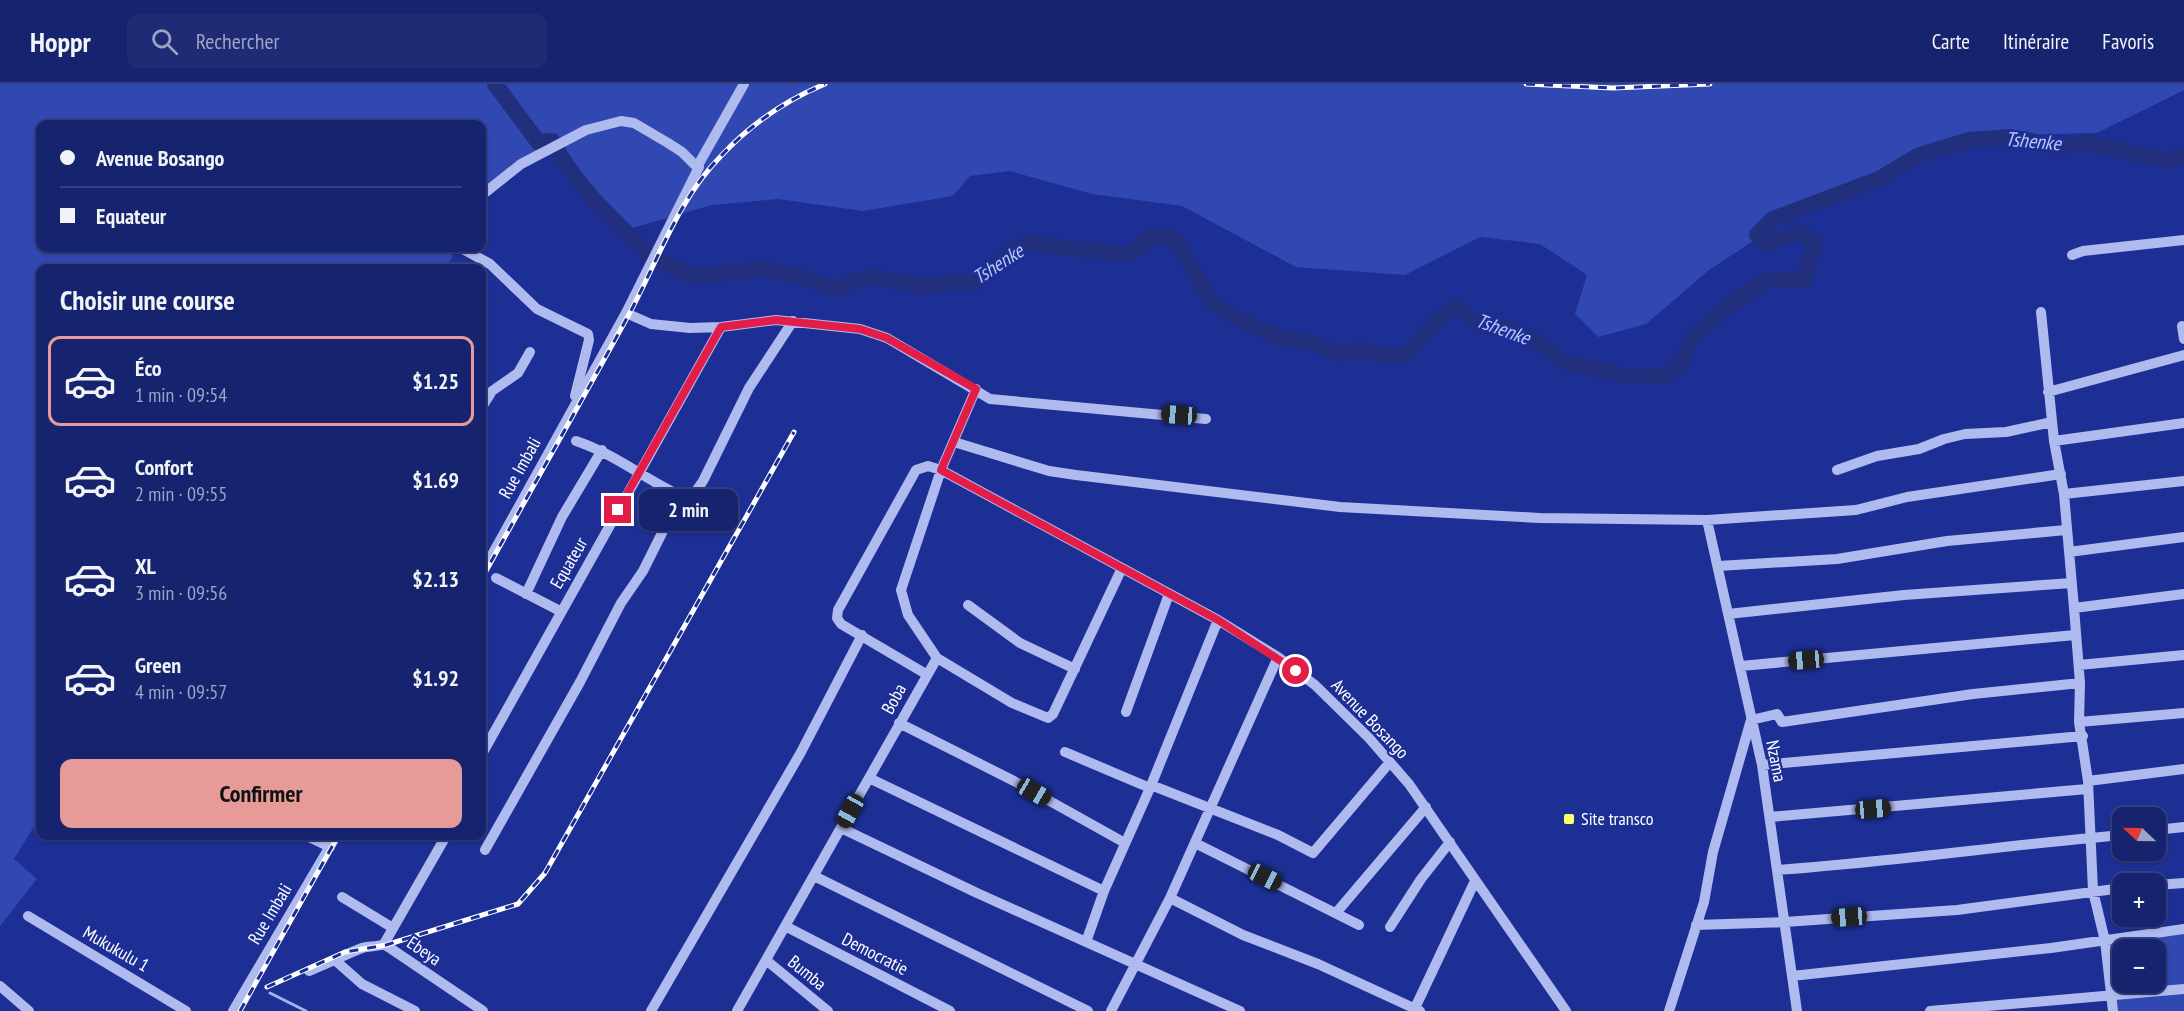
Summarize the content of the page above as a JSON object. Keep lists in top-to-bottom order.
{
  "streets": {
    "street": [
      "Rue Imbali",
      "Equateur",
      "Boba",
      "Avenue Bosango",
      "Nzama",
      "Mukukulu 1",
      "Ebeya",
      "Democratie",
      "Bumba"
    ]
  },
  "crossings": [
    ["Boba", "Democratie"],
    ["Boba", "Bumba"]
  ],
  "water": ["Tshenke"],
  "places": {
    "transit": ["Site transco"]
  },
  "north": "left",
  "page": {
    "header": "Hoppr",
    "search": "Rechercher",
    "nav": ["Carte", "Itinéraire", "Favoris"],
    "banner": ["Avenue Bosango", "Equateur"],
    "heading": "Choisir une course",
    "list": [
      {
        "name": "Éco",
        "note": "1 min · 09:54",
        "value": "$1.25"
      },
      {
        "name": "Confort",
        "note": "2 min · 09:55",
        "value": "$1.69"
      },
      {
        "name": "XL",
        "note": "3 min · 09:56",
        "value": "$2.13"
      },
      {
        "name": "Green",
        "note": "4 min · 09:57",
        "value": "$1.92"
      }
    ],
    "bubble": "2 min",
    "buttons": "Confirmer",
    "map_buttons": ["+", "−"]
  }
}
